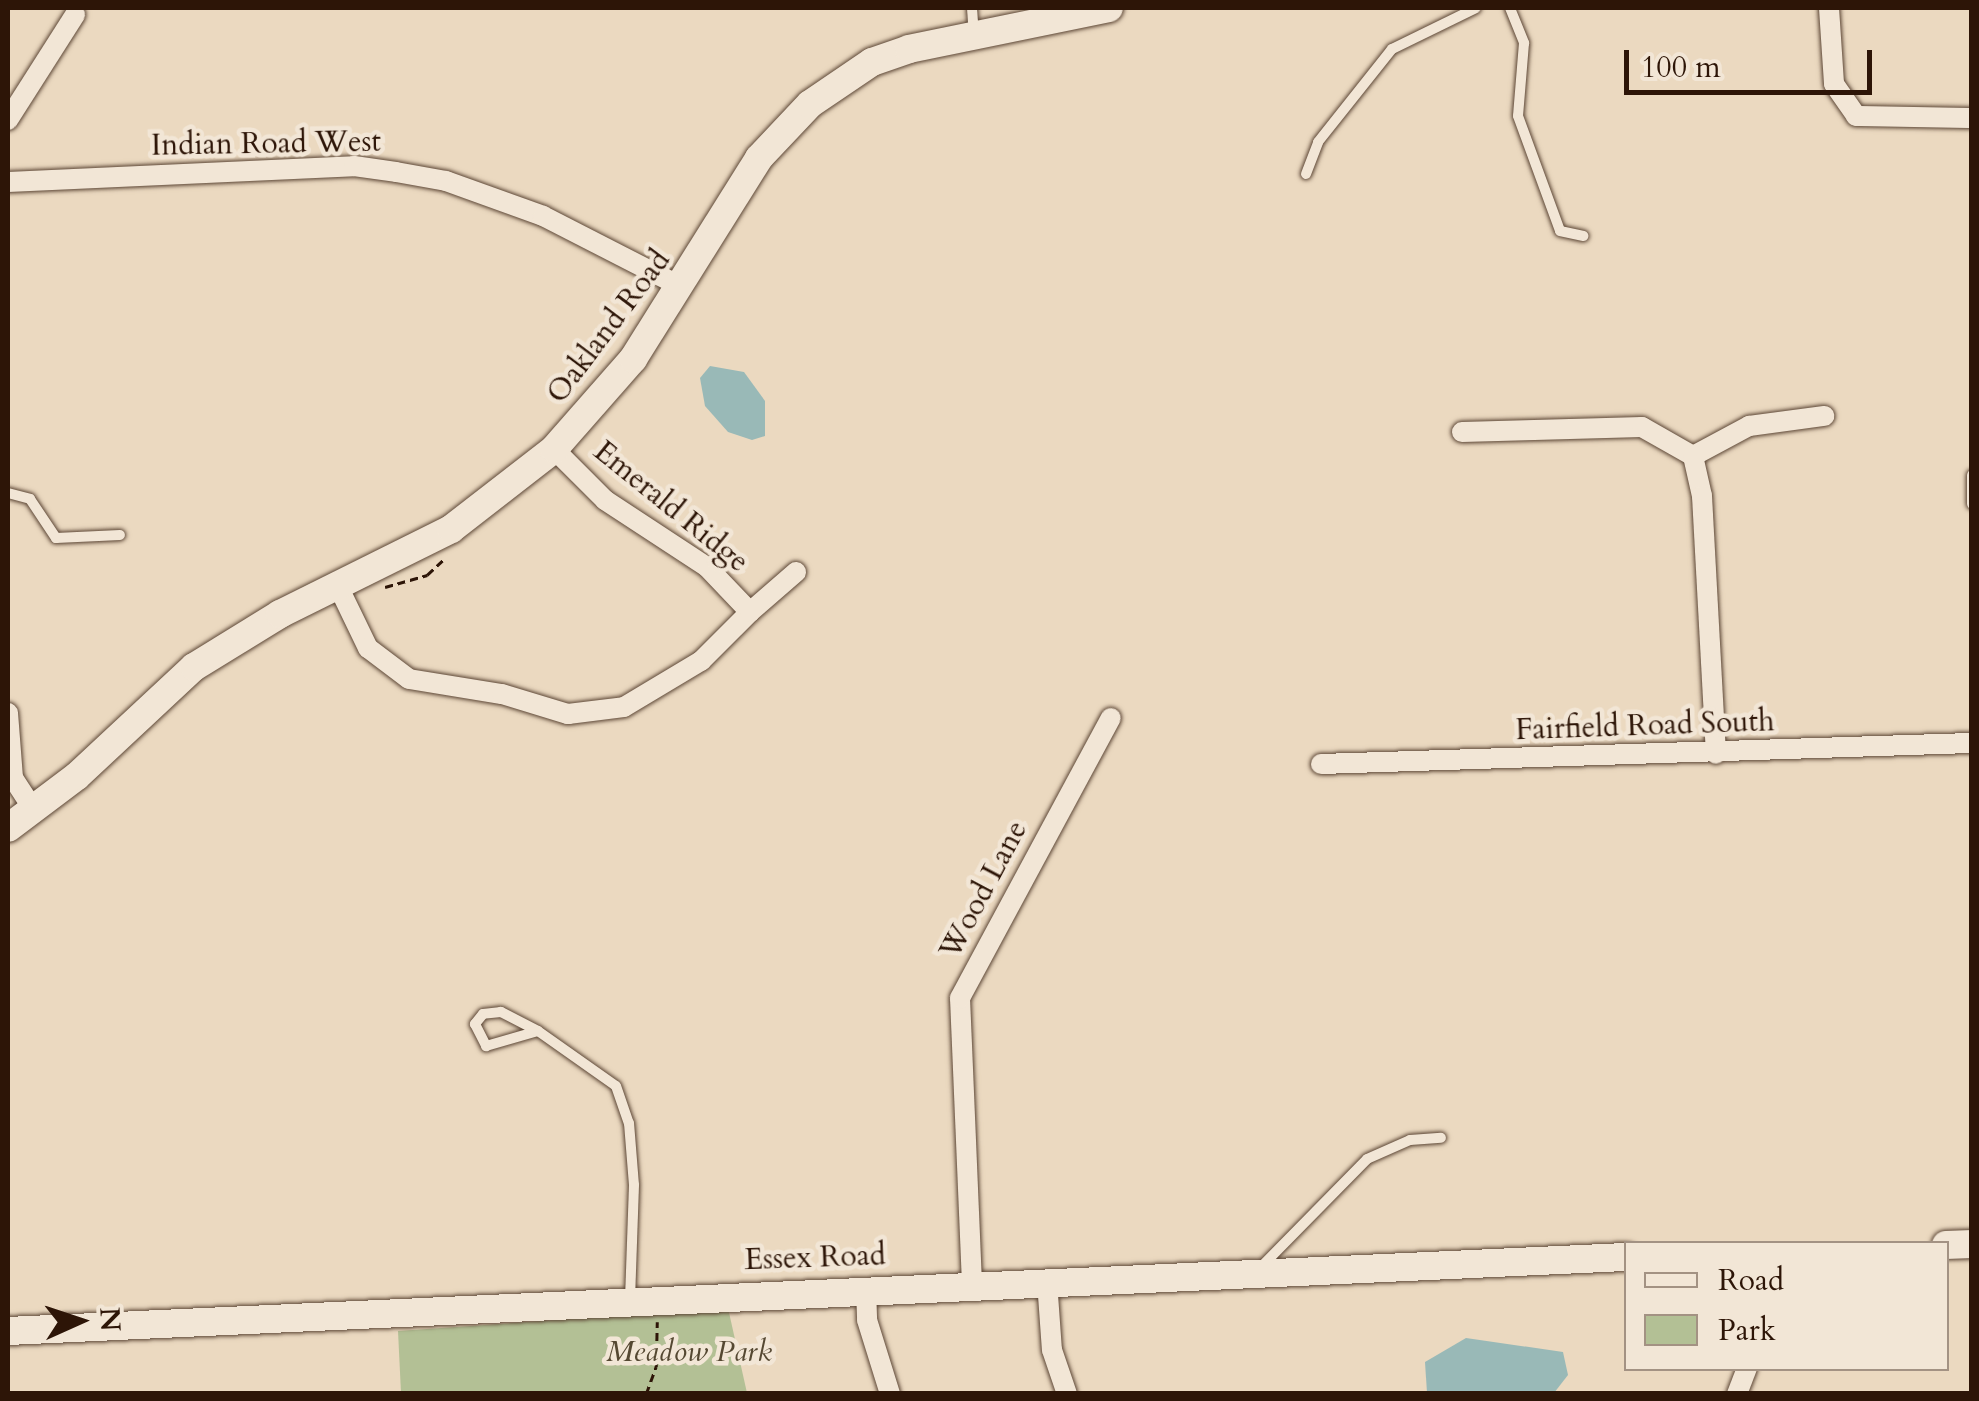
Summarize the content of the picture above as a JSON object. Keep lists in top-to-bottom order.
{
  "streets": {
    "street": [
      "Indian Road West",
      "Oakland Road",
      "Emerald Ridge",
      "Fairfield Road South",
      "Wood Lane",
      "Essex Road"
    ]
  },
  "crossings": [
    ["Indian Road West", "Oakland Road"],
    ["Oakland Road", "Emerald Ridge"],
    ["Wood Lane", "Essex Road"]
  ],
  "parks": ["Meadow Park"],
  "legend": ["Road", "Park"],
  "scale_bar": "100 m",
  "north": "right"
}
